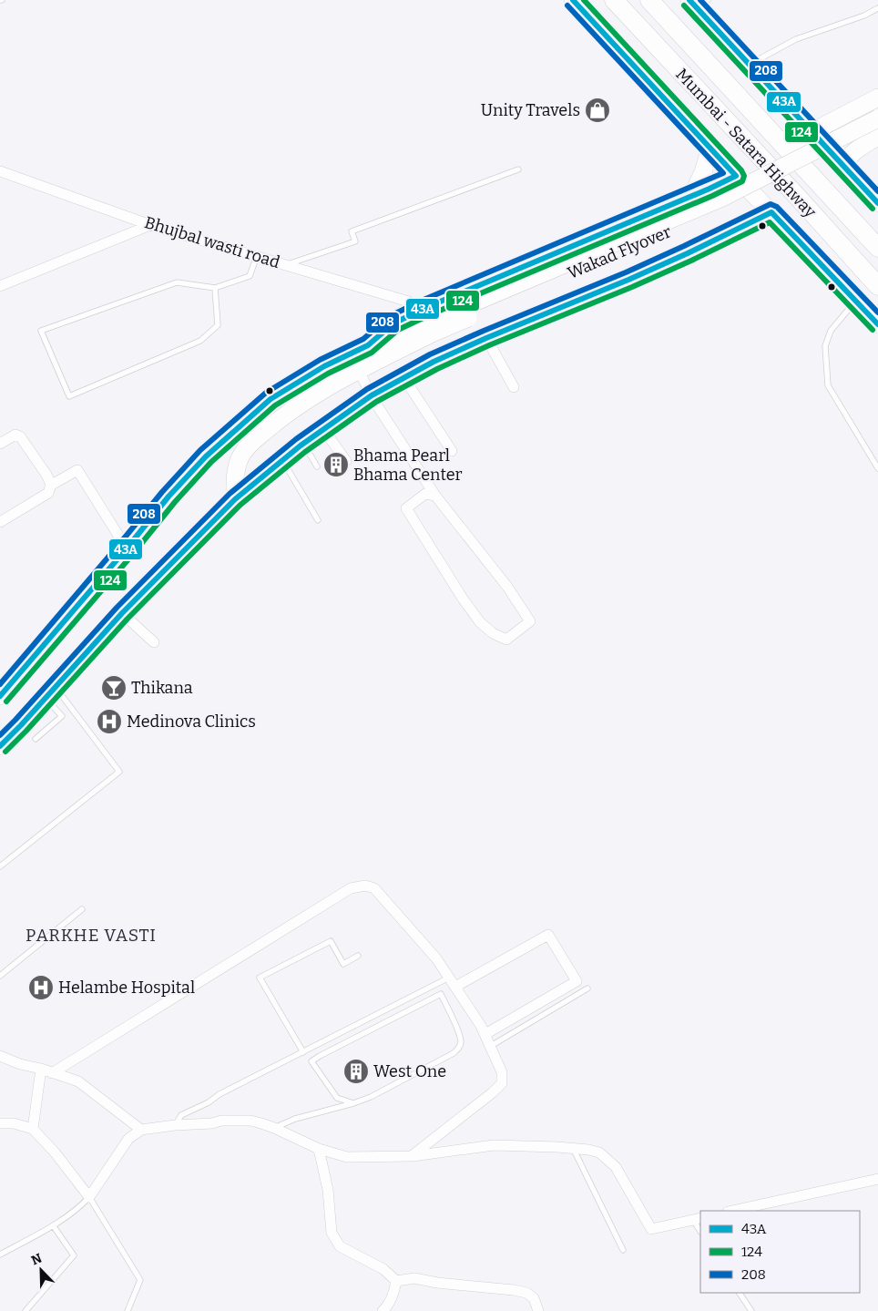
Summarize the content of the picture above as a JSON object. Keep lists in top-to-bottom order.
{
  "streets": {
    "highway": ["Mumbai - Satara Highway"],
    "main road": ["Wakad Flyover"],
    "street": ["Bhujbal wasti road"]
  },
  "crossings": [
    ["Bhujbal wasti road", "Wakad Flyover"]
  ],
  "districts": ["PARKHE VASTI"],
  "places": {
    "shop": ["Unity Travels"],
    "building": ["Bhama Pearl Bhama Center", "West One"],
    "bar": ["Thikana"],
    "hospital": ["Medinova Clinics", "Helambe Hospital"]
  },
  "lines": ["transit line 43A", "transit line 124", "transit line 208"],
  "legend": ["43A", "124", "208"],
  "north": "top left"
}
